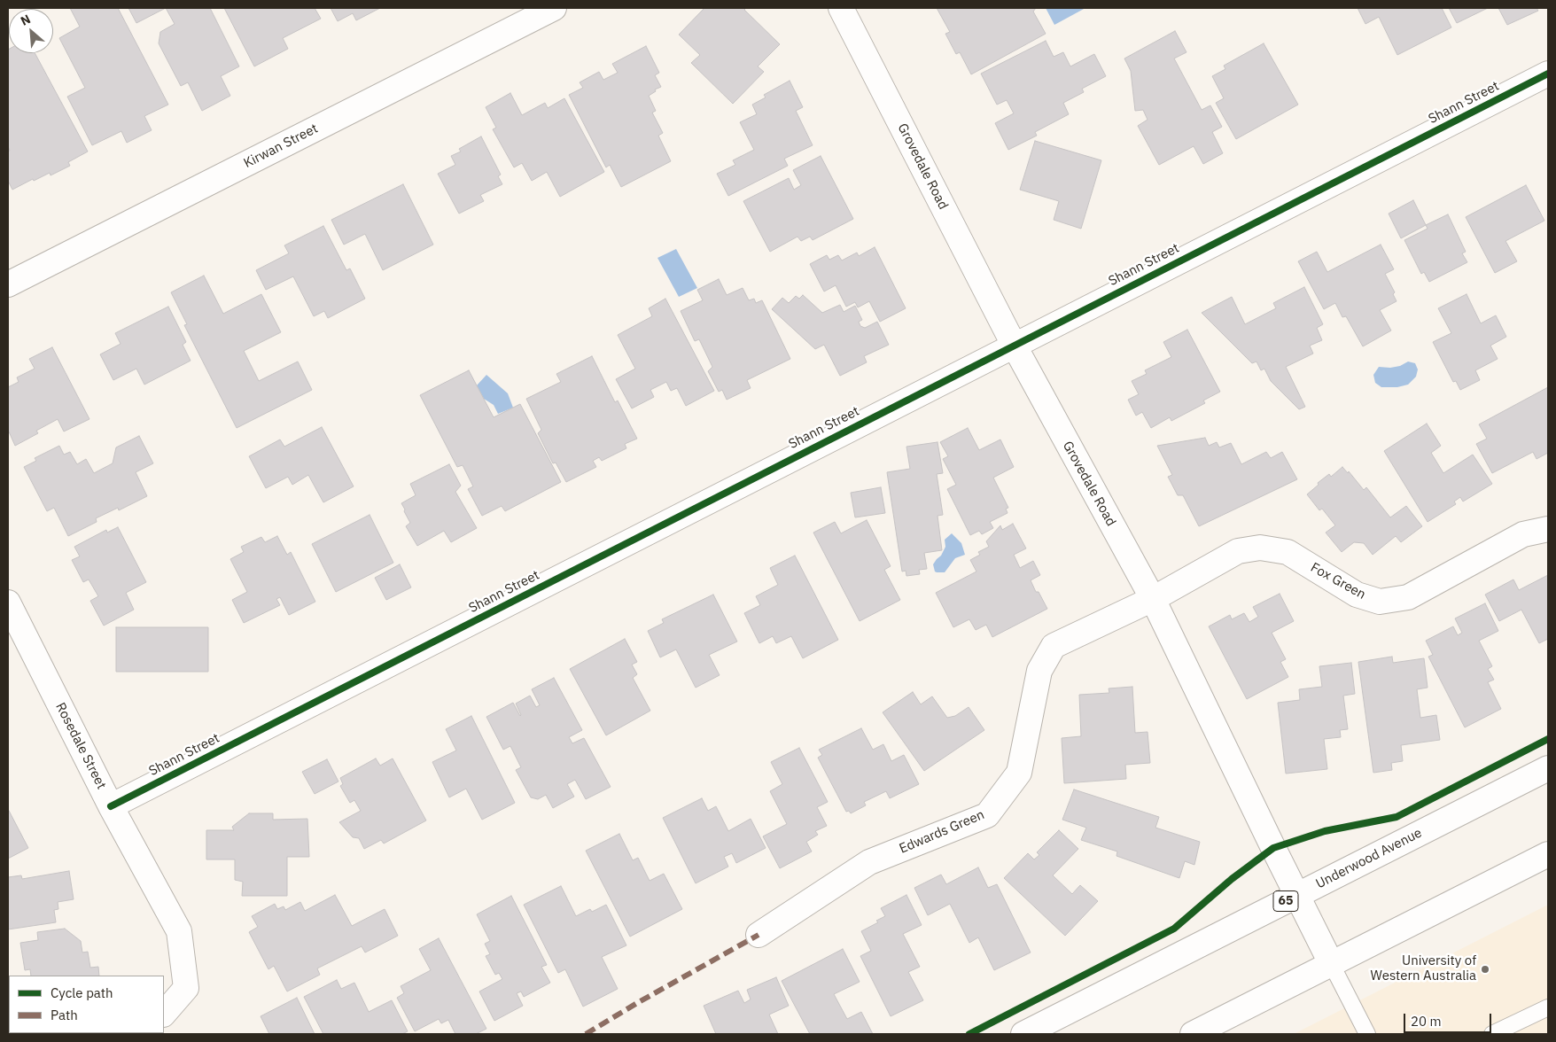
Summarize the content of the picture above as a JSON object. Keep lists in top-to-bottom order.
{
  "streets": {
    "street": [
      "Shann Street",
      "Kirwan Street",
      "Grovedale Road",
      "Fox Green",
      "Rosedale Street",
      "Edwards Green",
      "Underwood Avenue",
      "65"
    ]
  },
  "crossings": [
    ["Shann Street", "Grovedale Road"],
    ["Shann Street", "Rosedale Street"],
    ["Grovedale Road", "Fox Green"],
    ["Grovedale Road", "Edwards Green"],
    ["Grovedale Road", "Underwood Avenue"],
    ["Fox Green", "Edwards Green"]
  ],
  "places": ["University of Western Australia"],
  "legend": ["Cycle path", "Path"],
  "scale_bar": "20 m",
  "north": "top left"
}
